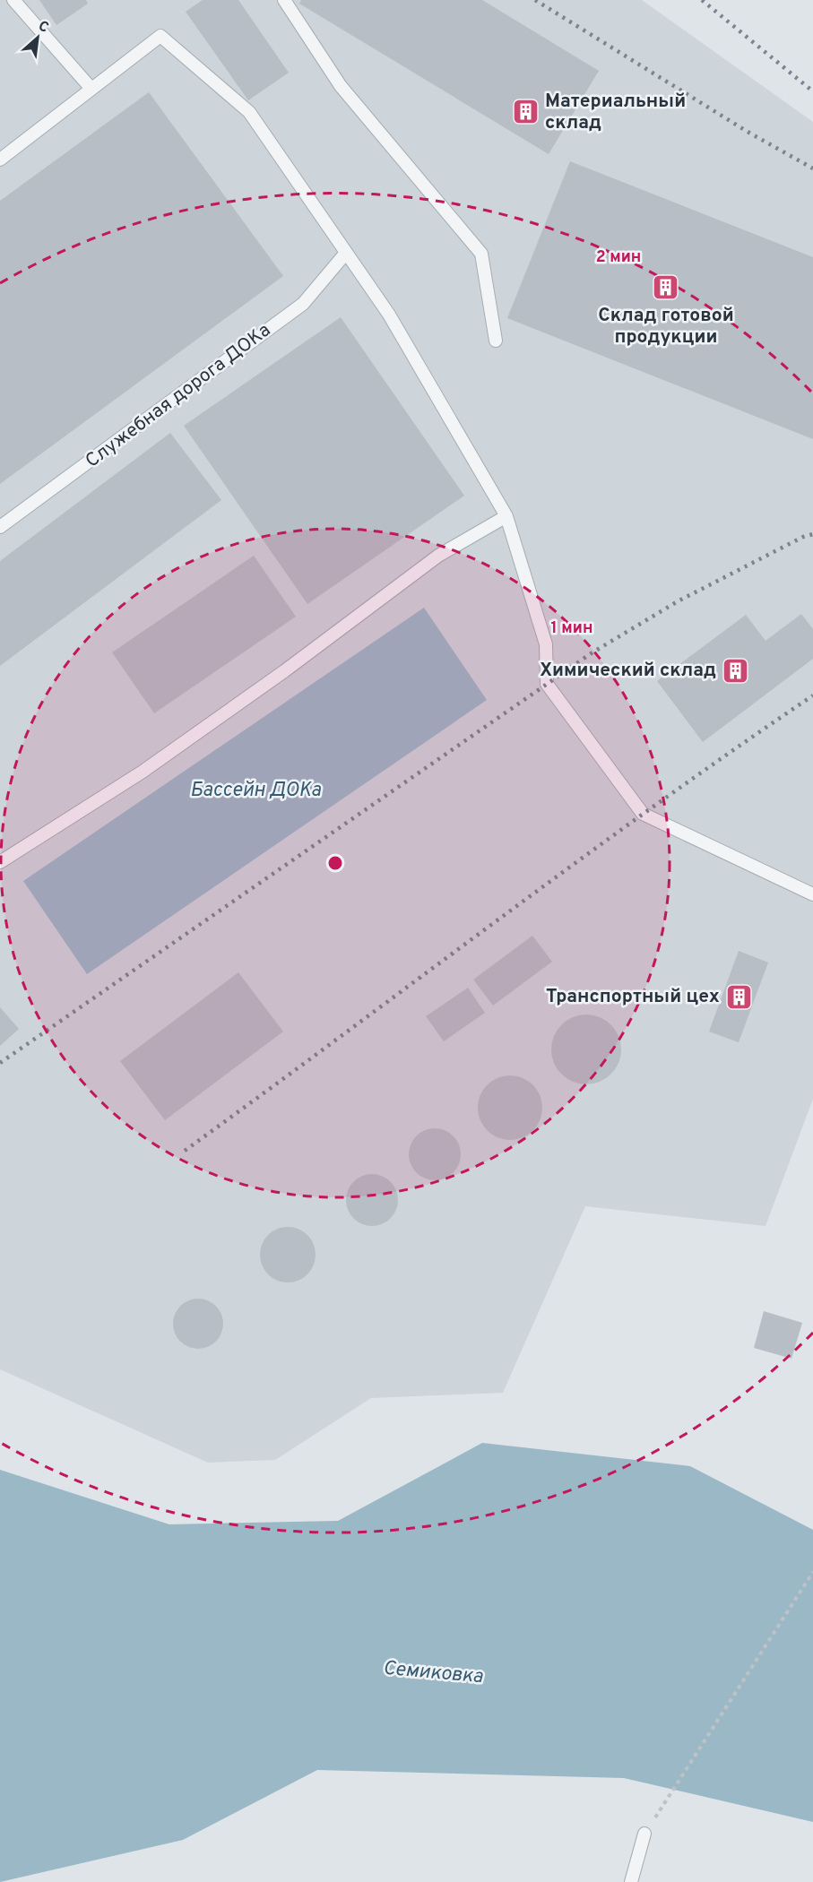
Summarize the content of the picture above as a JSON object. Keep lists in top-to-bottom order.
{
  "streets": {
    "lane": ["Служебная дорога ДОКа"]
  },
  "water": ["Бассейн ДОКа", "Семиковка"],
  "places": {
    "building": [
      "Материальный склад",
      "Склад готовой продукции",
      "Химический склад",
      "Транспортный цех"
    ]
  },
  "north": "top right",
  "rings": ["2 мин", "1 мин"]
}
